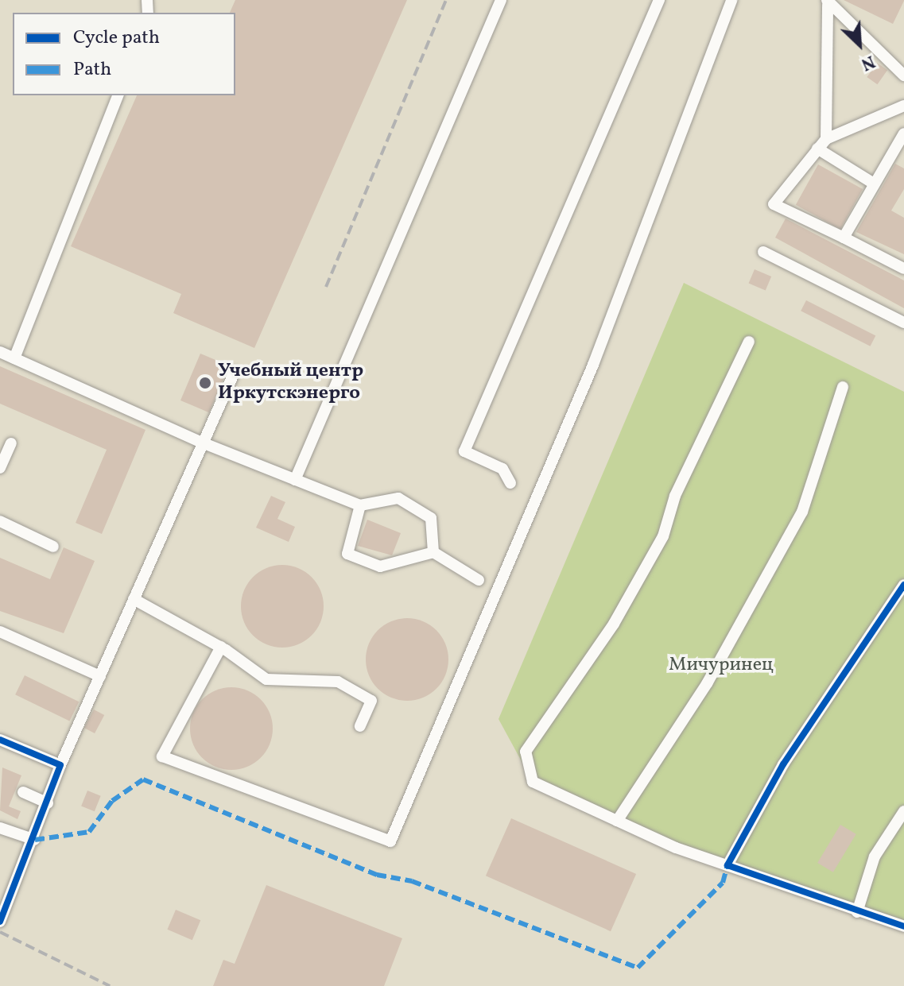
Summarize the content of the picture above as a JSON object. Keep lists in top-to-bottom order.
{
  "parks": ["Мичуринец"],
  "places": ["Учебный центр Иркутскэнерго"],
  "legend": ["Cycle path", "Path"],
  "north": "bottom right"
}
